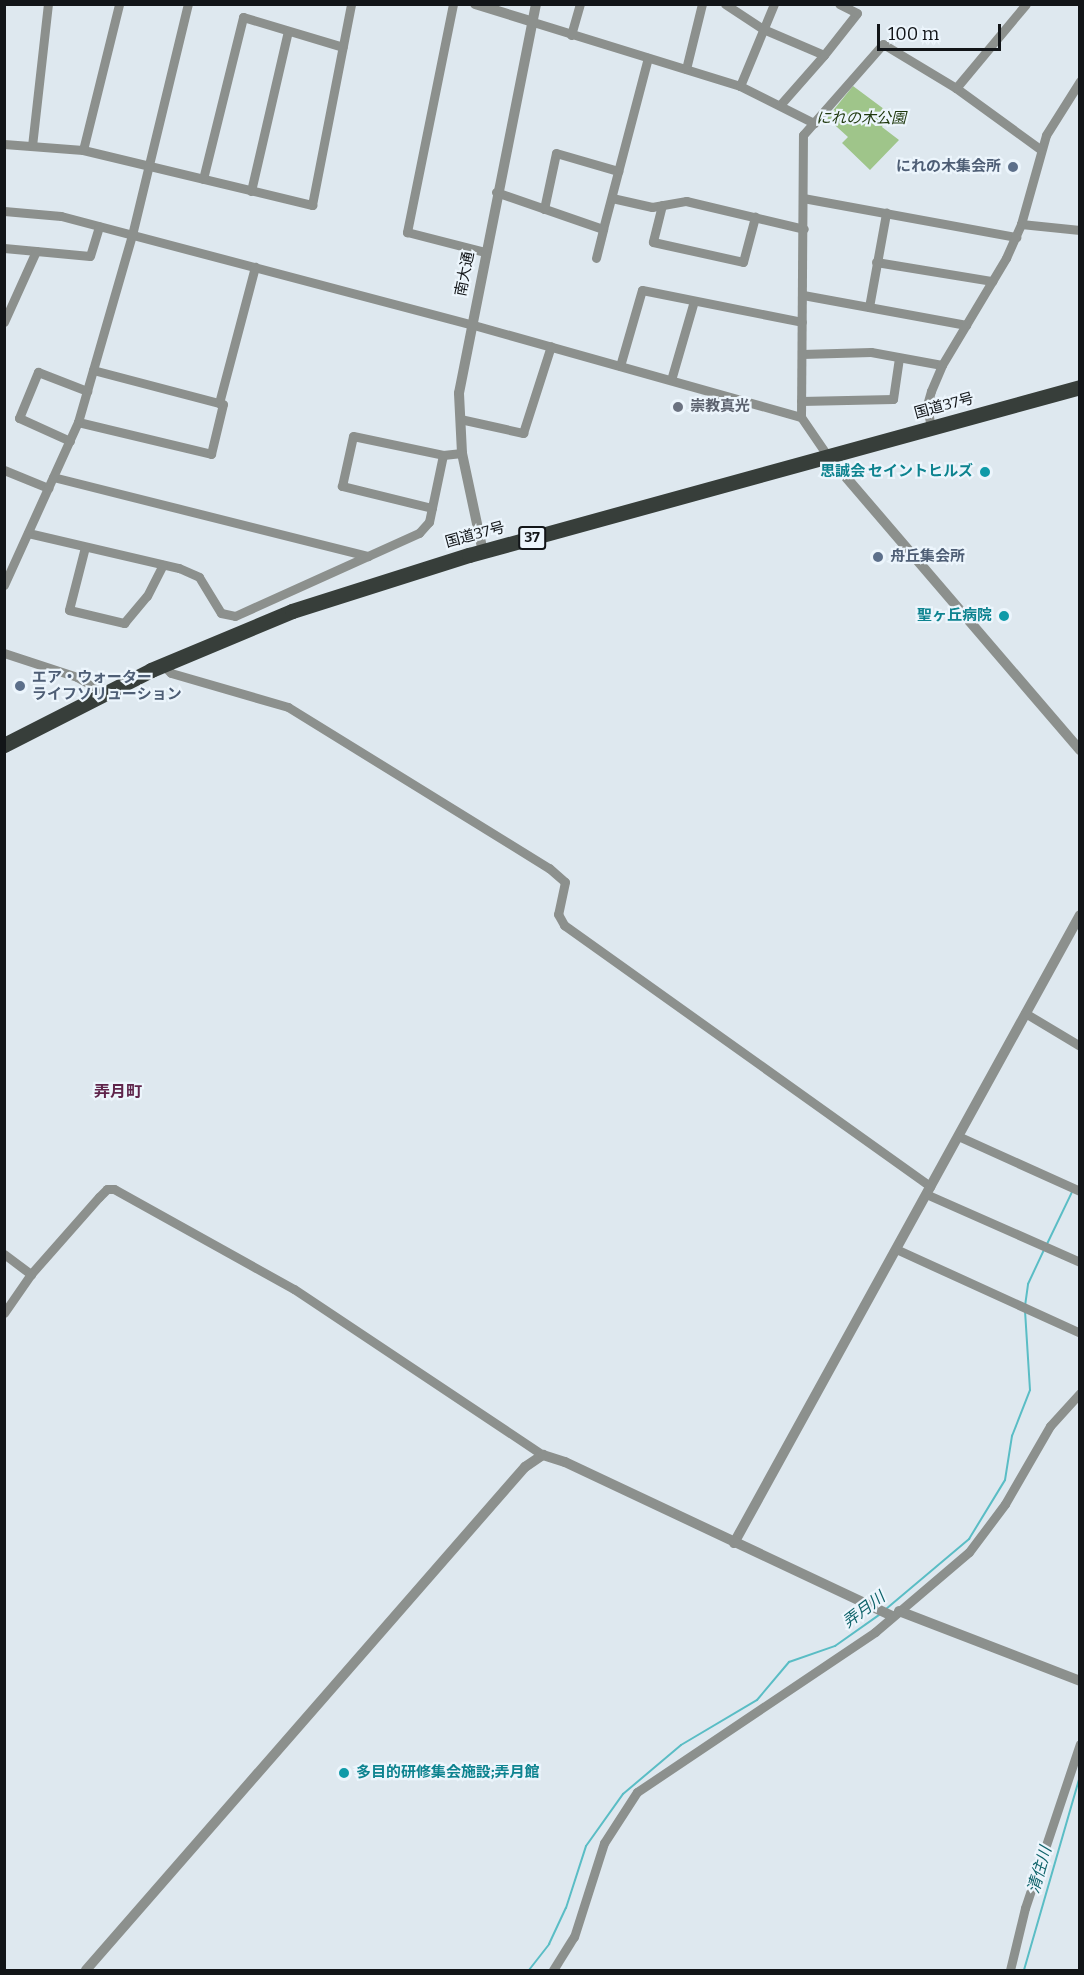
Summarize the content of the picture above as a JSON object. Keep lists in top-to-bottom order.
{
  "streets": {
    "highway": ["国道37号", "37"],
    "street": ["南大通"]
  },
  "crossings": [
    ["南大通", "国道37号"]
  ],
  "districts": ["弄月町"],
  "water": ["弄月川", "清住川"],
  "parks": ["にれの木公園"],
  "places": [
    "にれの木集会所",
    "崇教真光",
    "思誠会 セイントヒルズ",
    "舟丘集会所",
    "聖ヶ丘病院",
    "エア・ウォーター ライフソリューション",
    "多目的研修集会施設;弄月館"
  ],
  "scale_bar": "100 m"
}
